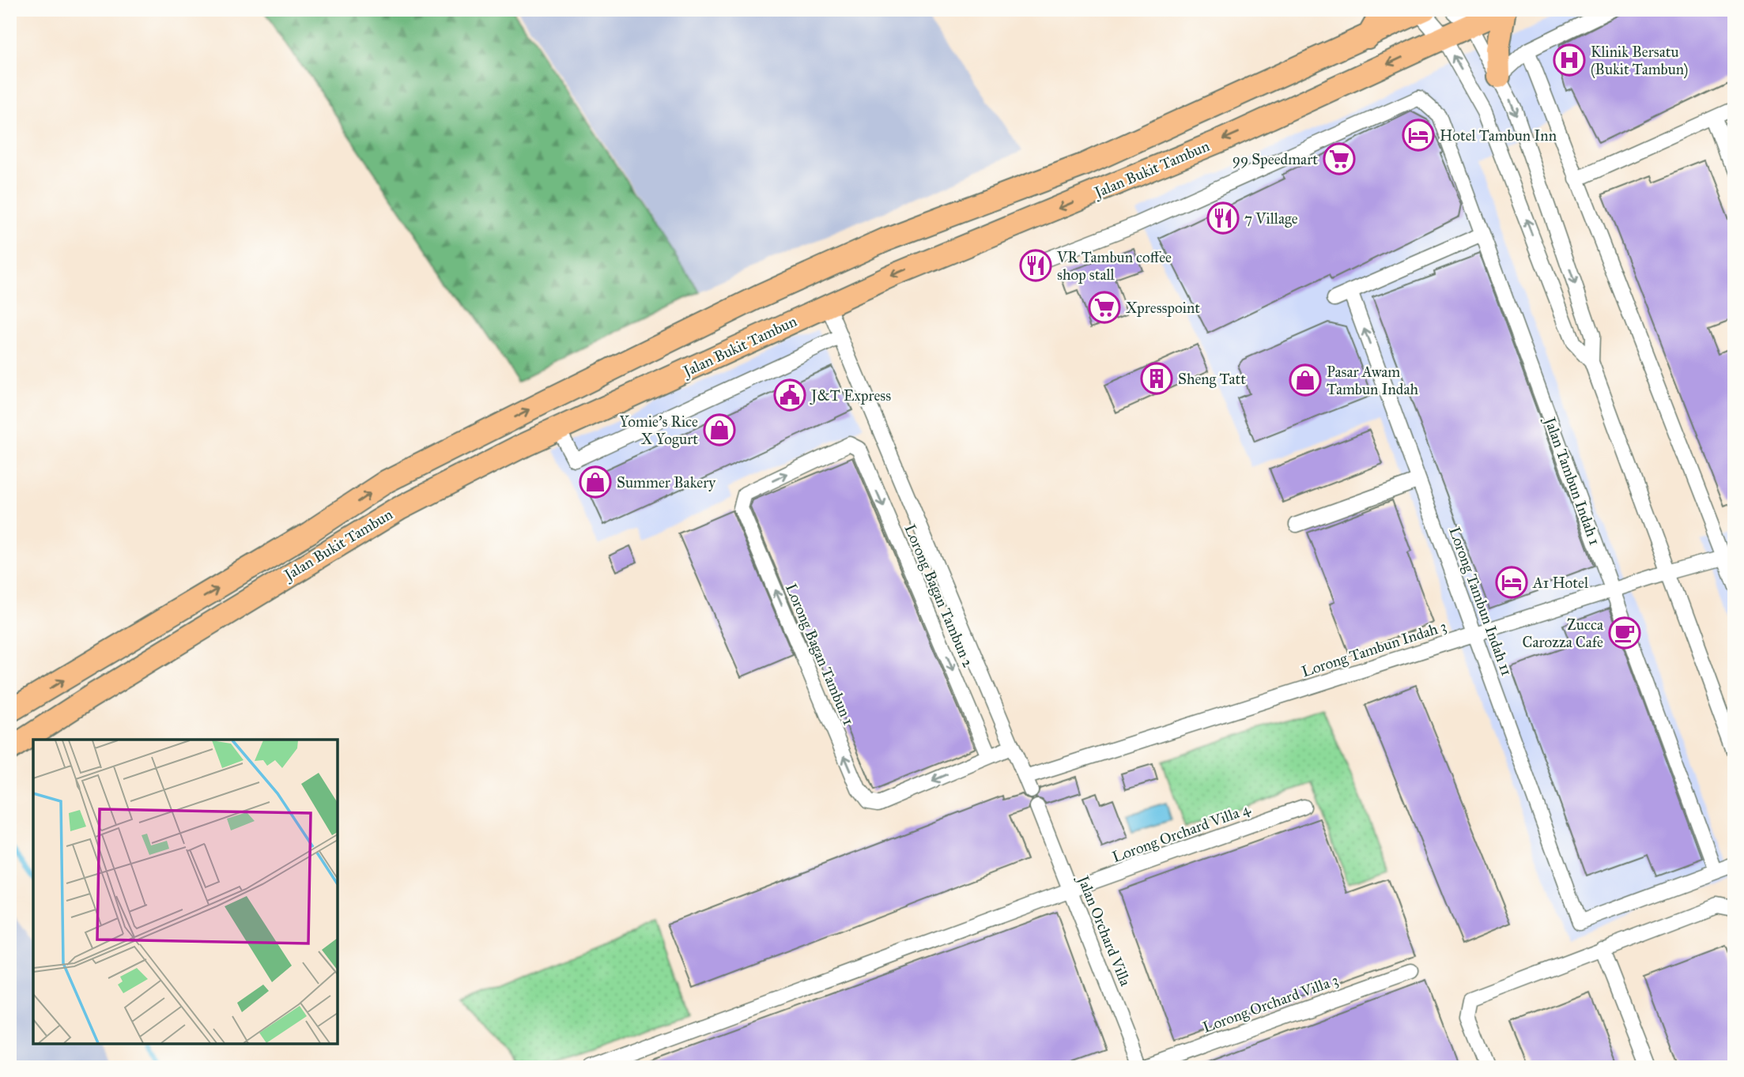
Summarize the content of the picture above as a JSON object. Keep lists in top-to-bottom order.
{
  "streets": {
    "main road": ["Jalan Bukit Tambun"],
    "street": [
      "Jalan Tambun Indah 1",
      "Lorong Bagan Tambun 2",
      "Lorong Tambun Indah 11",
      "Lorong Tambun Indah 3",
      "Lorong Bagan Tambun 1",
      "Lorong Orchard Villa 4",
      "Jalan Orchard Villa",
      "Lorong Orchard Villa 3"
    ]
  },
  "crossings": [
    ["Jalan Tambun Indah 1", "Lorong Tambun Indah 11"],
    ["Jalan Tambun Indah 1", "Lorong Tambun Indah 3"],
    ["Lorong Bagan Tambun 2", "Lorong Bagan Tambun 1"],
    ["Lorong Tambun Indah 11", "Lorong Tambun Indah 3"],
    ["Lorong Orchard Villa 4", "Jalan Orchard Villa"],
    ["Jalan Orchard Villa", "Lorong Orchard Villa 3"]
  ],
  "places": {
    "hospital": ["Klinik Bersatu (Bukit Tambun)"],
    "hotel": ["Hotel Tambun Inn", "A1 Hotel"],
    "supermarket": ["99 Speedmart", "Xpresspoint"],
    "restaurant": ["7 Village", "VR Tambun coffee shop stall"],
    "building": ["Sheng Tatt"],
    "shop": ["Pasar Awam Tambun Indah", "Yomie's Rice X Yogurt", "Summer Bakery"],
    "public building": ["J&T Express"],
    "cafe": ["Zucca Carozza Cafe"]
  }
}
